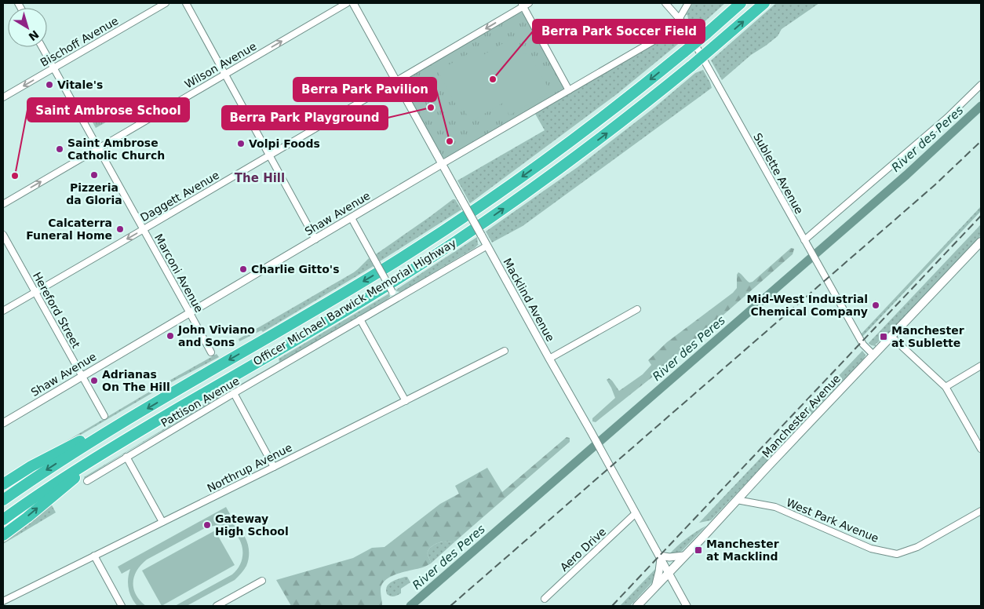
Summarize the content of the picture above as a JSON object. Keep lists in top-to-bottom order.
{
  "streets": {
    "highway": ["Officer Michael Barwick Memorial Highway"],
    "main road": ["Manchester Avenue"],
    "street": [
      "Bischoff Avenue",
      "Wilson Avenue",
      "Sublette Avenue",
      "Daggett Avenue",
      "Shaw Avenue",
      "Marconi Avenue",
      "Macklind Avenue",
      "Hereford Street",
      "Pattison Avenue",
      "Northrup Avenue",
      "West Park Avenue",
      "Aero Drive"
    ]
  },
  "crossings": [
    ["Bischoff Avenue", "Marconi Avenue"],
    ["Wilson Avenue", "Marconi Avenue"],
    ["Sublette Avenue", "Shaw Avenue"],
    ["Sublette Avenue", "Manchester Avenue"],
    ["Daggett Avenue", "Marconi Avenue"],
    ["Daggett Avenue", "Macklind Avenue"],
    ["Daggett Avenue", "Hereford Street"],
    ["Shaw Avenue", "Marconi Avenue"],
    ["Shaw Avenue", "Macklind Avenue"],
    ["Shaw Avenue", "Hereford Street"],
    ["Macklind Avenue", "Pattison Avenue"],
    ["Macklind Avenue", "Manchester Avenue"],
    ["Macklind Avenue", "Aero Drive"],
    ["Manchester Avenue", "West Park Avenue"]
  ],
  "one_way": ["Wilson Avenue", "Daggett Avenue"],
  "districts": ["The Hill"],
  "water": ["River des Peres"],
  "places": {
    "other": [
      "Berra Park Soccer Field",
      "Vitale's",
      "Berra Park Playground",
      "Berra Park Pavilion",
      "Volpi Foods",
      "Saint Ambrose Catholic Church",
      "Pizzeria da Gloria",
      "Saint Ambrose School",
      "Calcaterra Funeral Home",
      "Charlie Gitto's",
      "Mid-West Industrial Chemical Company",
      "John Viviano and Sons",
      "Adrianas On The Hill",
      "Gateway High School"
    ],
    "transit": ["Manchester at Sublette", "Manchester at Macklind"]
  },
  "north": "bottom right"
}
